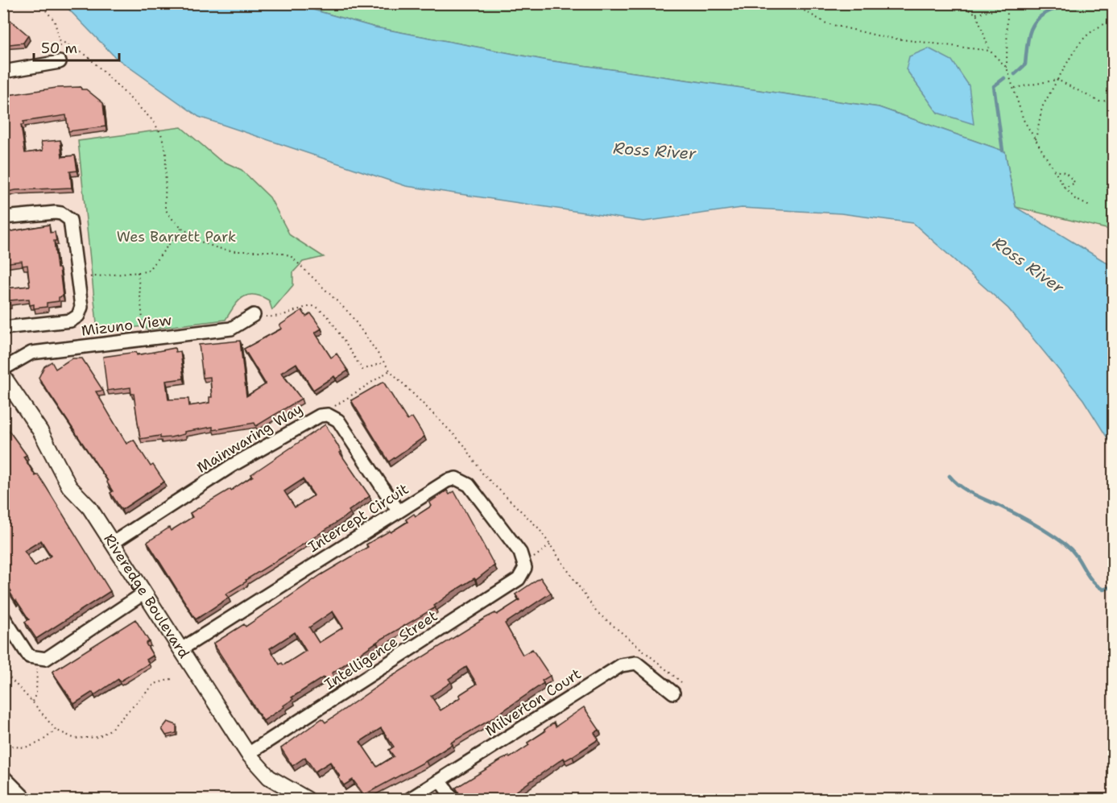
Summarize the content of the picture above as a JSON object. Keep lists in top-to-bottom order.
{
  "streets": {
    "street": [
      "Mizuno View",
      "Mainwaring Way",
      "Intercept Circuit",
      "Riveredge Boulevard",
      "Intelligence Street",
      "Milverton Court"
    ]
  },
  "crossings": [
    ["Mainwaring Way", "Riveredge Boulevard"],
    ["Intercept Circuit", "Riveredge Boulevard"],
    ["Intercept Circuit", "Intelligence Street"],
    ["Riveredge Boulevard", "Intelligence Street"]
  ],
  "water": ["Ross River"],
  "parks": ["Wes Barrett Park"],
  "scale_bar": "50 m"
}
